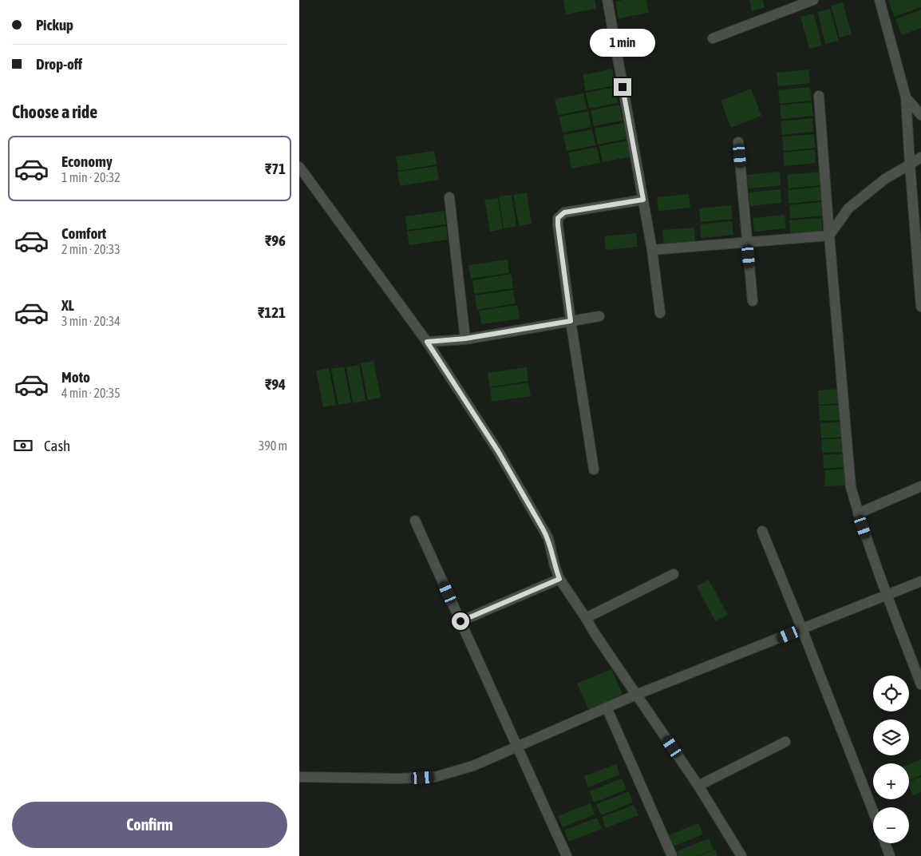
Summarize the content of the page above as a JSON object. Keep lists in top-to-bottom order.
{
  "page": {
    "banner": ["Pickup", "Drop-off"],
    "bubble": "1 min",
    "heading": "Choose a ride",
    "list": [
      {
        "name": "Economy",
        "note": "1 min · 20:32",
        "value": "₹71"
      },
      {
        "name": "Comfort",
        "note": "2 min · 20:33",
        "value": "₹96"
      },
      {
        "name": "XL",
        "note": "3 min · 20:34",
        "value": "₹121"
      },
      {
        "name": "Moto",
        "note": "4 min · 20:35",
        "value": "₹94"
      }
    ],
    "pay": ["Cash", "390 m"],
    "map_buttons": ["+", "−"],
    "buttons": "Confirm"
  }
}
